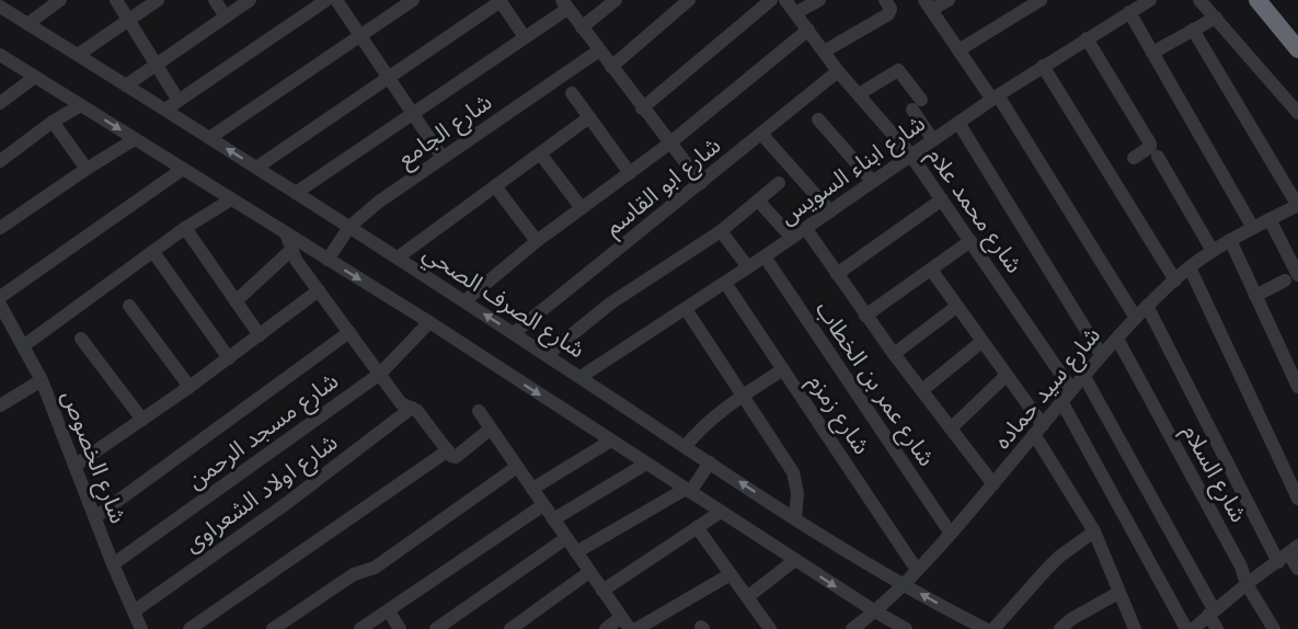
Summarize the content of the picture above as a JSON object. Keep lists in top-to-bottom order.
{
  "streets": {
    "street": [
      "شارع الجامع",
      "شارع ابناء السويس",
      "شارع ابو القاسم",
      "شارع محمد علام",
      "شارع الصرف الصحي",
      "شارع عمر بن الخطاب",
      "شارع سيد حماده",
      "شارع زمزم",
      "شارع مسجد الرحمن",
      "شارع الخصوص",
      "شارع السلام",
      "شارع اولاد الشعراوى"
    ]
  },
  "crossings": [
    ["شارع الجامع", "شارع الصرف الصحي"],
    ["شارع ابناء السويس", "شارع محمد علام"],
    ["شارع ابناء السويس", "شارع الصرف الصحي"],
    ["شارع ابناء السويس", "شارع عمر بن الخطاب"],
    ["شارع ابناء السويس", "شارع زمزم"],
    ["شارع ابو القاسم", "شارع محمد علام"],
    ["شارع ابو القاسم", "شارع الصرف الصحي"],
    ["شارع محمد علام", "شارع سيد حماده"],
    ["شارع الصرف الصحي", "شارع سيد حماده"],
    ["شارع عمر بن الخطاب", "شارع سيد حماده"],
    ["شارع سيد حماده", "شارع زمزم"],
    ["شارع سيد حماده", "شارع السلام"],
    ["شارع مسجد الرحمن", "شارع الخصوص"],
    ["شارع الخصوص", "شارع اولاد الشعراوى"]
  ]
}
